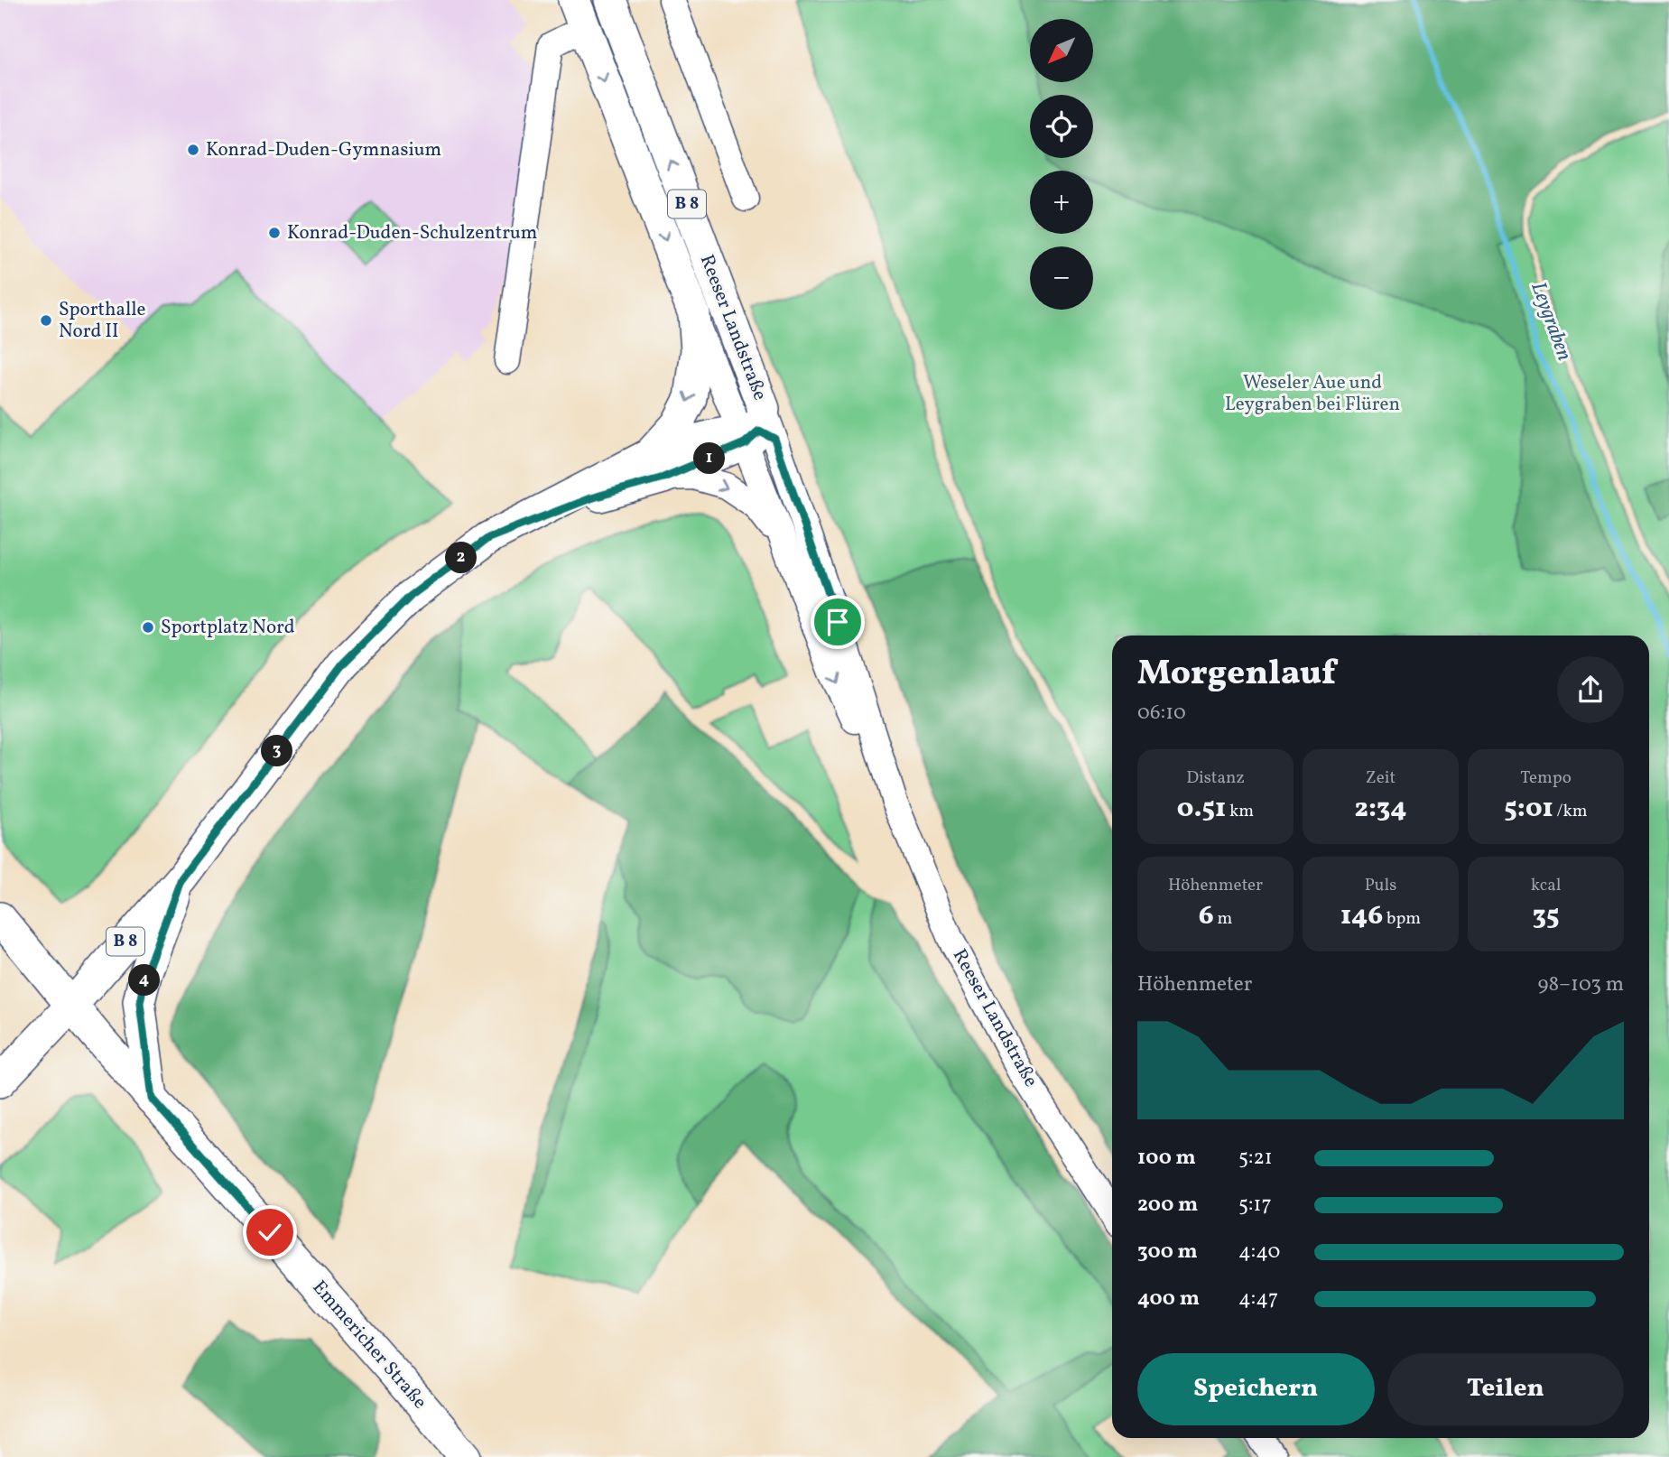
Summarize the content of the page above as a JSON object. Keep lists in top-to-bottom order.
{
  "streets": {
    "main road": ["B 8", "Reeser Landstraße", "Emmericher Straße"]
  },
  "crossings": [
    ["B 8", "Reeser Landstraße"],
    ["B 8", "Emmericher Straße"]
  ],
  "water": ["Leygraben"],
  "parks": ["Weseler Aue und Leygraben bei Flüren"],
  "places": [
    "Konrad-Duden-Gymnasium",
    "Konrad-Duden-Schulzentrum",
    "Sporthalle Nord II",
    "Sportplatz Nord"
  ],
  "north": "bottom left",
  "page": {
    "map_buttons": ["+", "−"],
    "pins": [
      "1",
      "2",
      "3",
      "4"
    ],
    "heading": ["Morgenlauf", "06:10"],
    "stats": [
      ["Distanz", "0.51 km"],
      ["Zeit", "2:34"],
      ["Tempo", "5:01 /km"],
      ["Höhenmeter", "6 m"],
      ["Puls", "146 bpm"],
      ["kcal", "35"]
    ],
    "chart": ["Höhenmeter", "98–103 m"],
    "list": [
      {
        "name": "100 m",
        "note": "5:21"
      },
      {
        "name": "200 m",
        "note": "5:17"
      },
      {
        "name": "300 m",
        "note": "4:40"
      },
      {
        "name": "400 m",
        "note": "4:47"
      }
    ],
    "buttons": ["Speichern", "Teilen"]
  }
}
